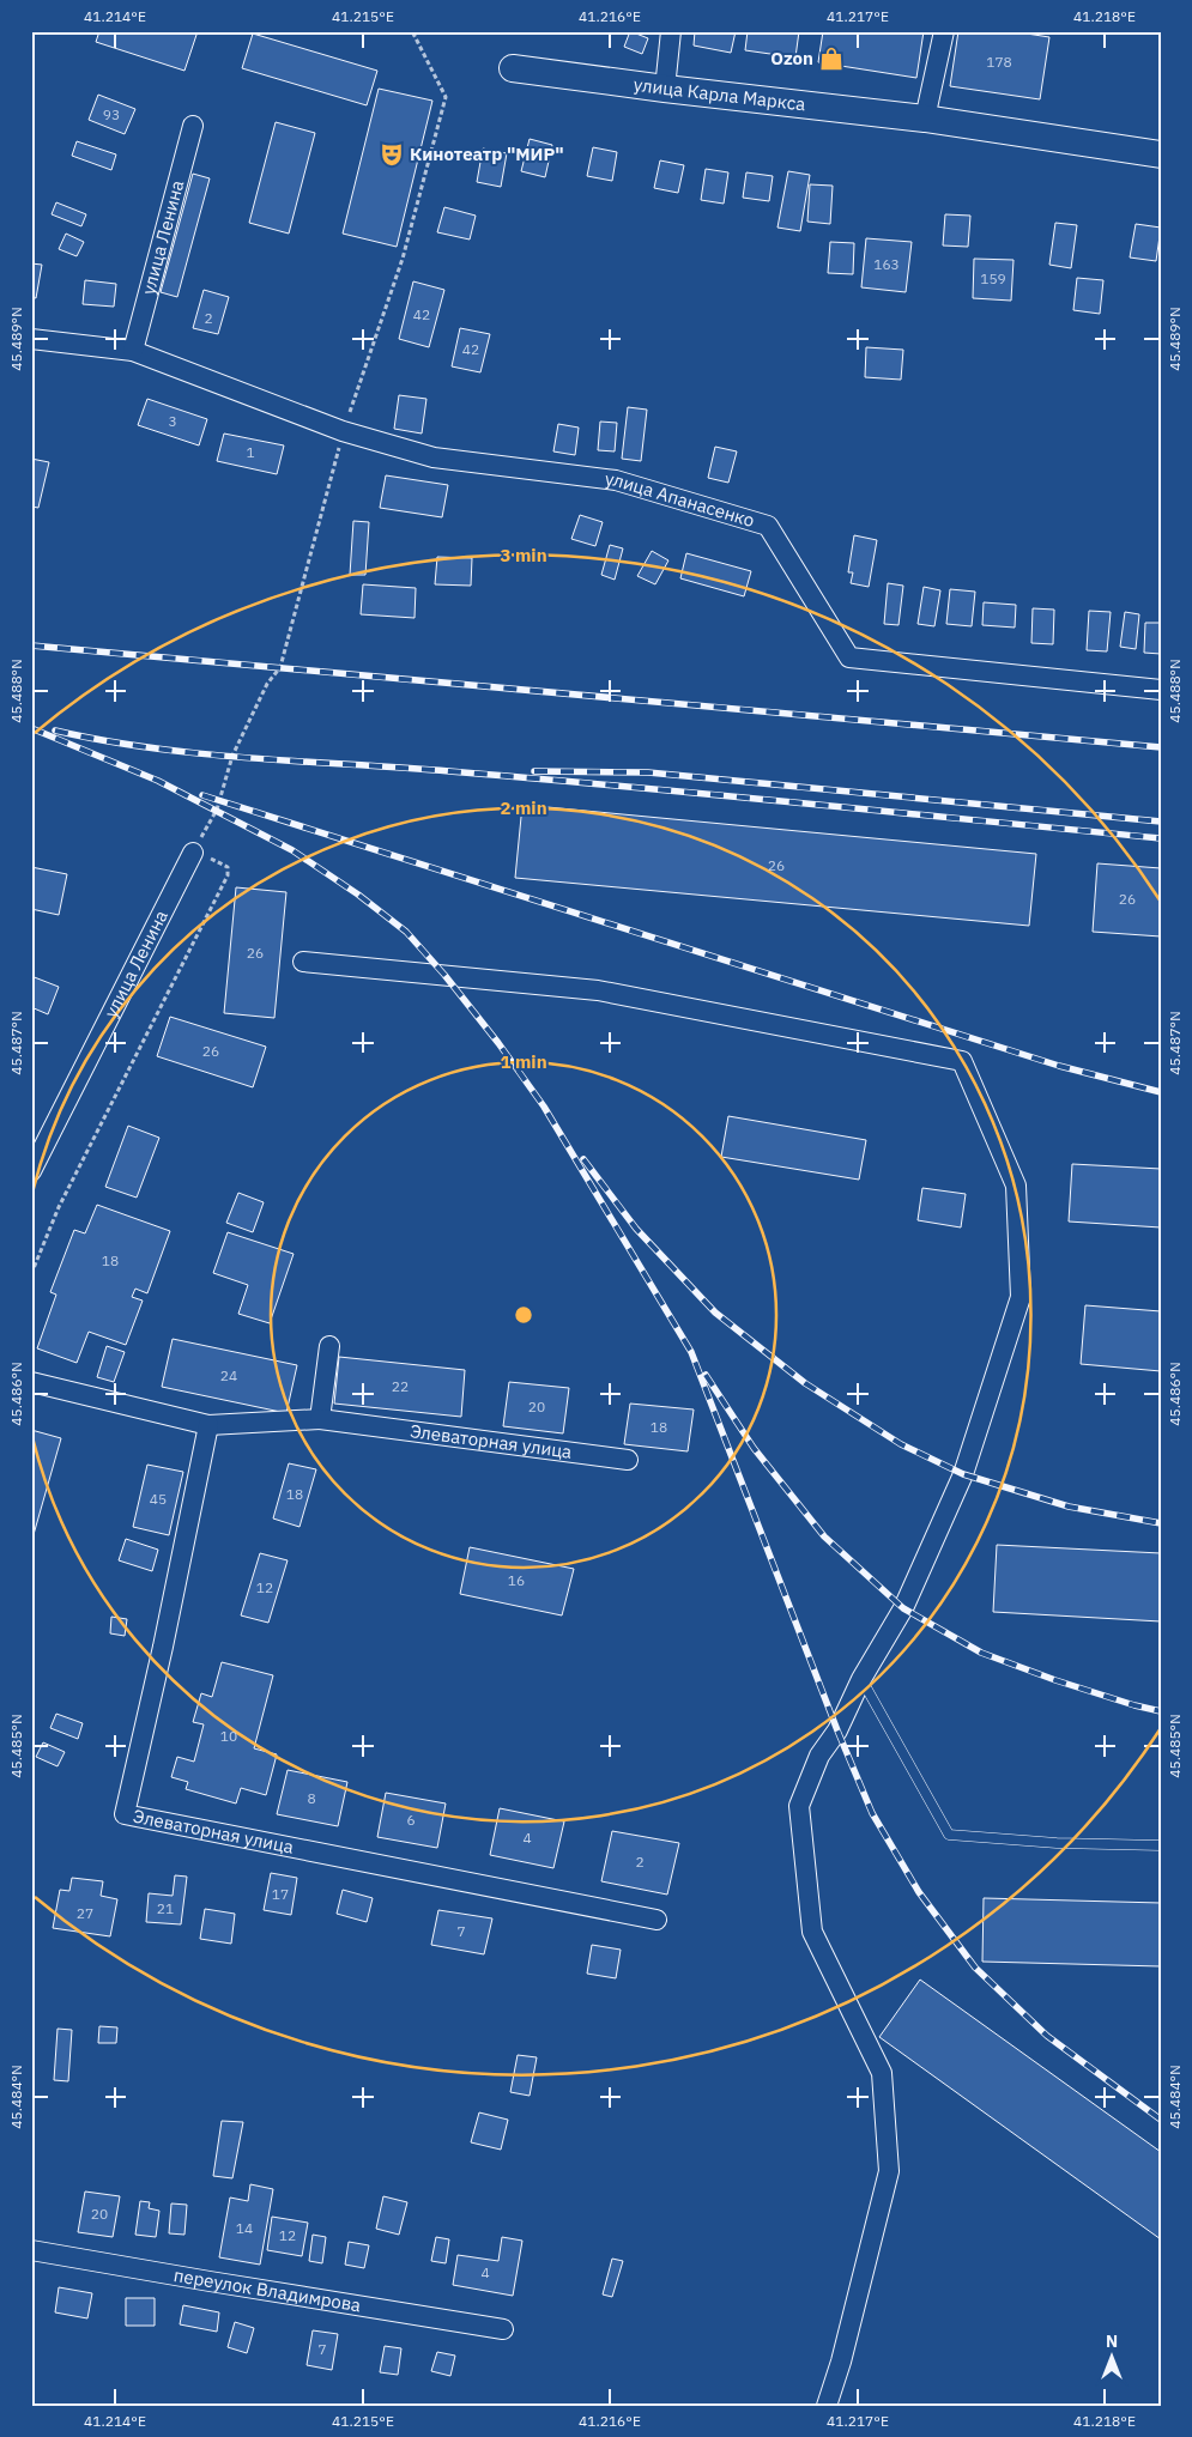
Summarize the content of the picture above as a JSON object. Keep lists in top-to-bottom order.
{
  "streets": {
    "street": [
      "улица Карла Маркса",
      "улица Ленина",
      "улица Апанасенко",
      "Элеваторная улица",
      "переулок Владимрова"
    ]
  },
  "crossings": [
    ["улица Ленина", "улица Апанасенко"]
  ],
  "places": {
    "shop": ["Ozon"],
    "theatre": ["Кинотеатр \"МИР\""]
  },
  "house_numbers": [
    "178",
    "93",
    "163",
    "159",
    "42",
    "2",
    "42",
    "3",
    "1",
    "26",
    "26",
    "26",
    "26",
    "18",
    "24",
    "22",
    "20",
    "18",
    "18",
    "45",
    "16",
    "12",
    "10",
    "8",
    "6",
    "4",
    "2",
    "17",
    "21",
    "27",
    "7",
    "20",
    "14",
    "12",
    "4",
    "7"
  ],
  "north": "top",
  "coordinates": [
    "41.214°E",
    "41.215°E",
    "41.216°E",
    "41.217°E",
    "41.218°E",
    "45.489°N",
    "45.488°N",
    "45.487°N",
    "45.486°N",
    "45.485°N",
    "45.484°N"
  ],
  "rings": ["3 min", "2 min", "1 min"]
}
